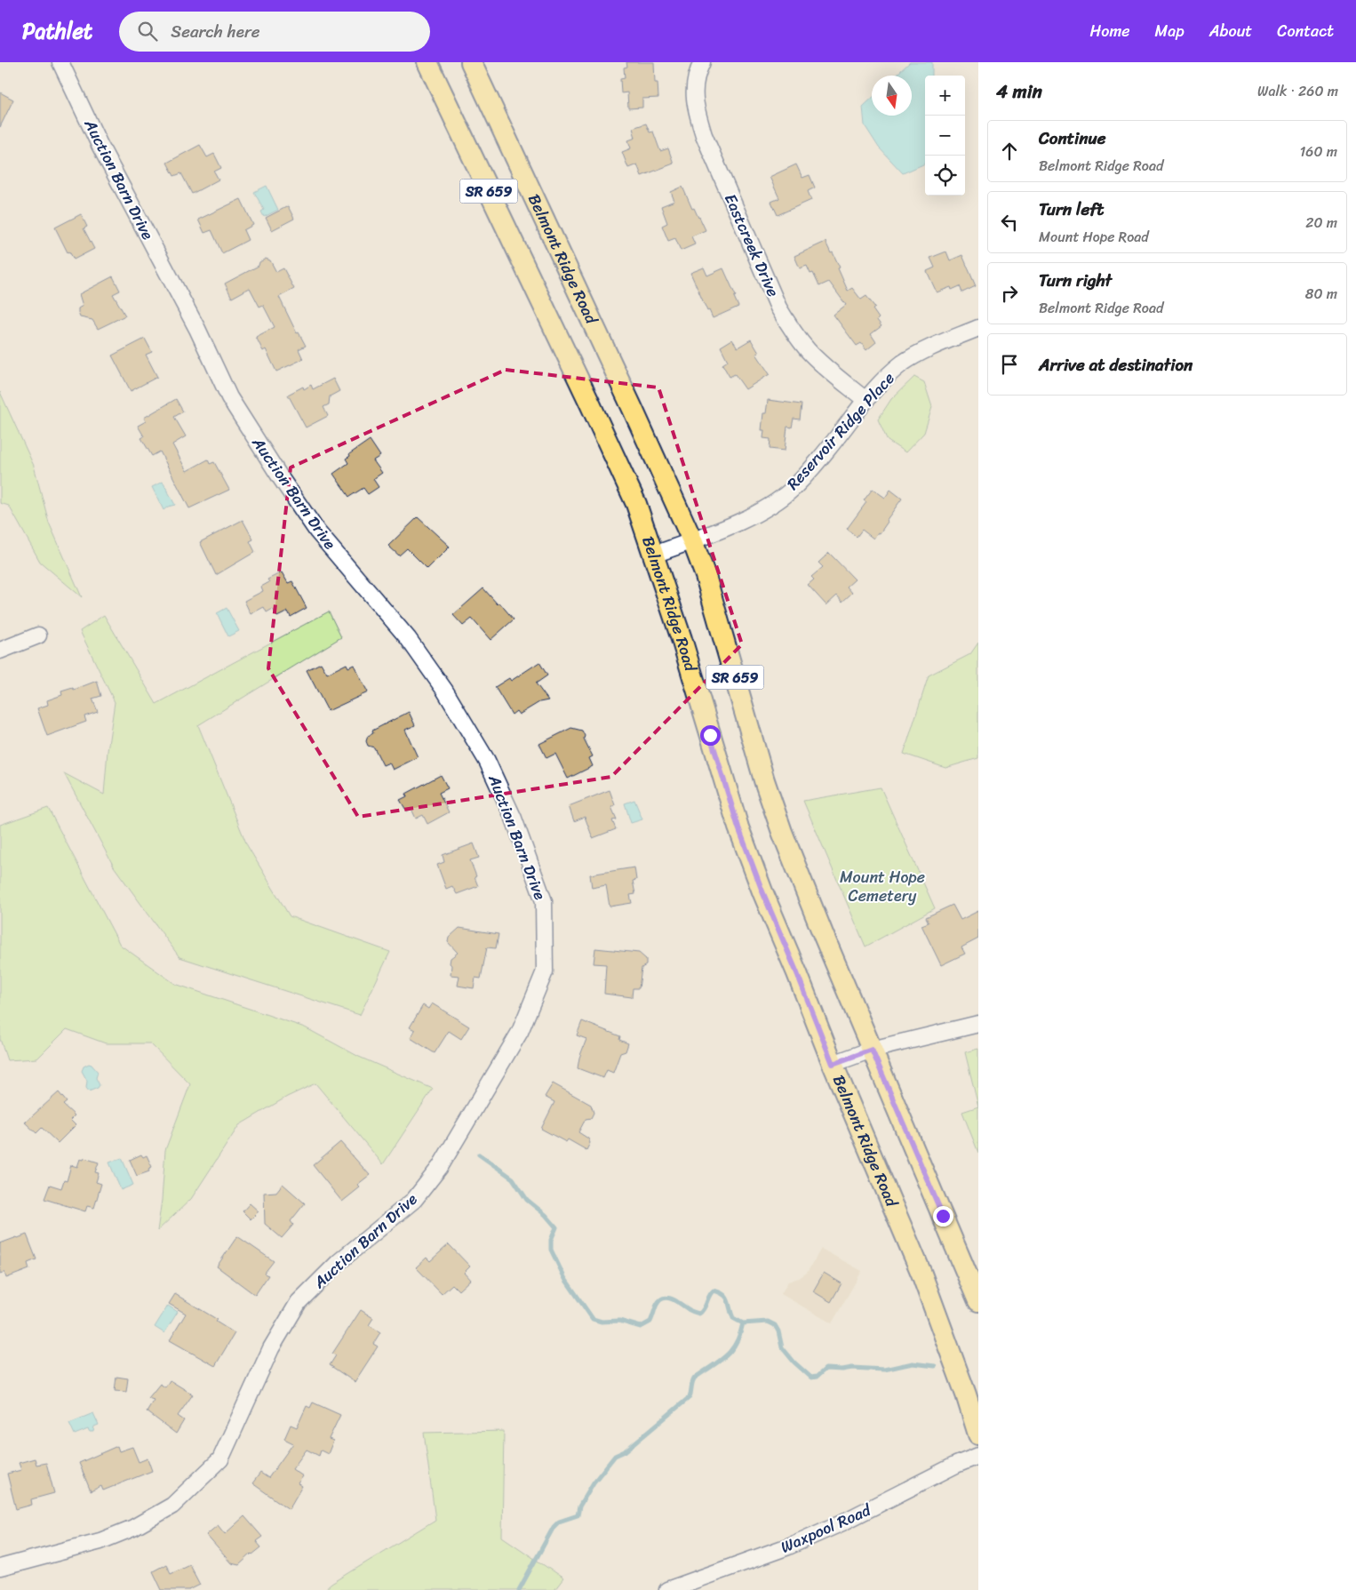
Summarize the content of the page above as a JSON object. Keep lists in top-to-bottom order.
{
  "streets": {
    "main road": ["SR 659", "Belmont Ridge Road"],
    "street": [
      "Auction Barn Drive",
      "Eastcreek Drive",
      "Reservoir Ridge Place",
      "Waxpool Road"
    ]
  },
  "crossings": [
    ["Eastcreek Drive", "Reservoir Ridge Place"],
    ["Belmont Ridge Road", "Reservoir Ridge Place"]
  ],
  "parks": ["Mount Hope Cemetery"],
  "north": "bottom",
  "page": {
    "header": "Pathlet",
    "search": "Search here",
    "nav": [
      "Home",
      "Map",
      "About",
      "Contact"
    ],
    "heading": ["4 min", "Walk · 260 m"],
    "map_buttons": ["+", "−"],
    "list": [
      ["Continue", "Belmont Ridge Road", "160 m"],
      ["Turn left", "Mount Hope Road", "20 m"],
      ["Turn right", "Belmont Ridge Road", "80 m"],
      "Arrive at destination"
    ]
  }
}
